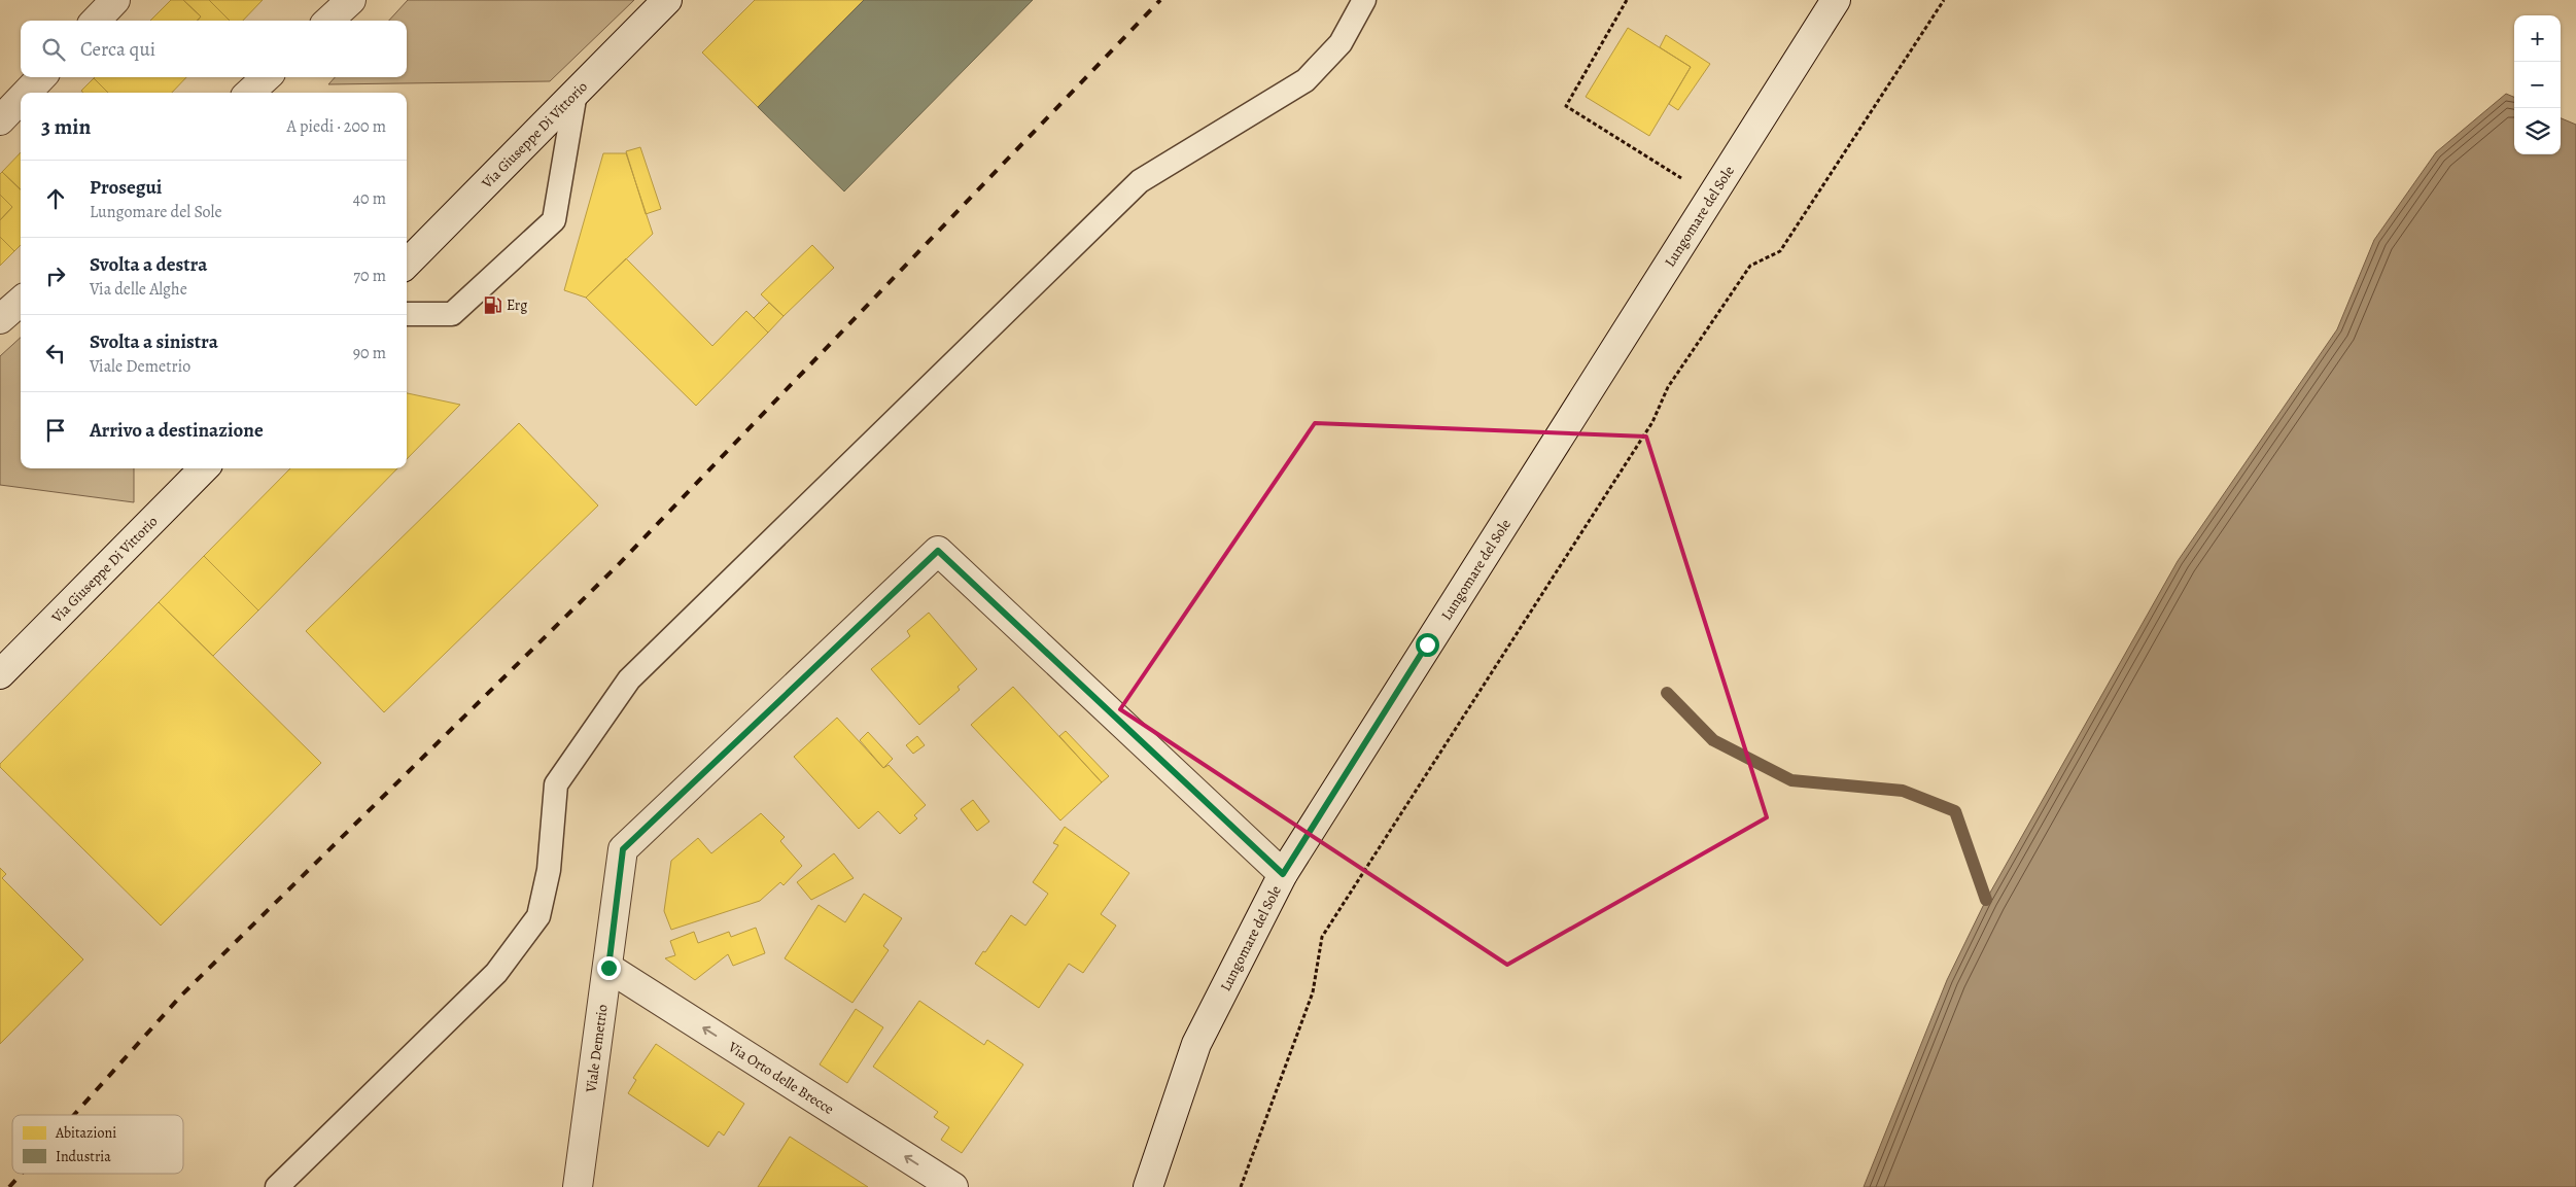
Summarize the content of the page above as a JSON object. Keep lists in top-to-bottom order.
{
  "streets": {
    "street": [
      "Via Giuseppe Di Vittorio",
      "Lungomare del Sole",
      "Viale Demetrio",
      "Via Orto delle Brecce"
    ]
  },
  "crossings": [
    ["Lungomare del Sole", "Viale Demetrio"],
    ["Viale Demetrio", "Via Orto delle Brecce"]
  ],
  "one_way": ["Via Orto delle Brecce"],
  "places": {
    "fuel station": ["Erg"]
  },
  "legend": ["Abitazioni", "Industria"],
  "page": {
    "map_buttons": ["+", "−"],
    "search": "Cerca qui",
    "heading": ["3 min", "A piedi · 200 m"],
    "list": [
      ["Prosegui", "Lungomare del Sole", "40 m"],
      ["Svolta a destra", "Via delle Alghe", "70 m"],
      ["Svolta a sinistra", "Viale Demetrio", "90 m"],
      "Arrivo a destinazione"
    ]
  }
}
